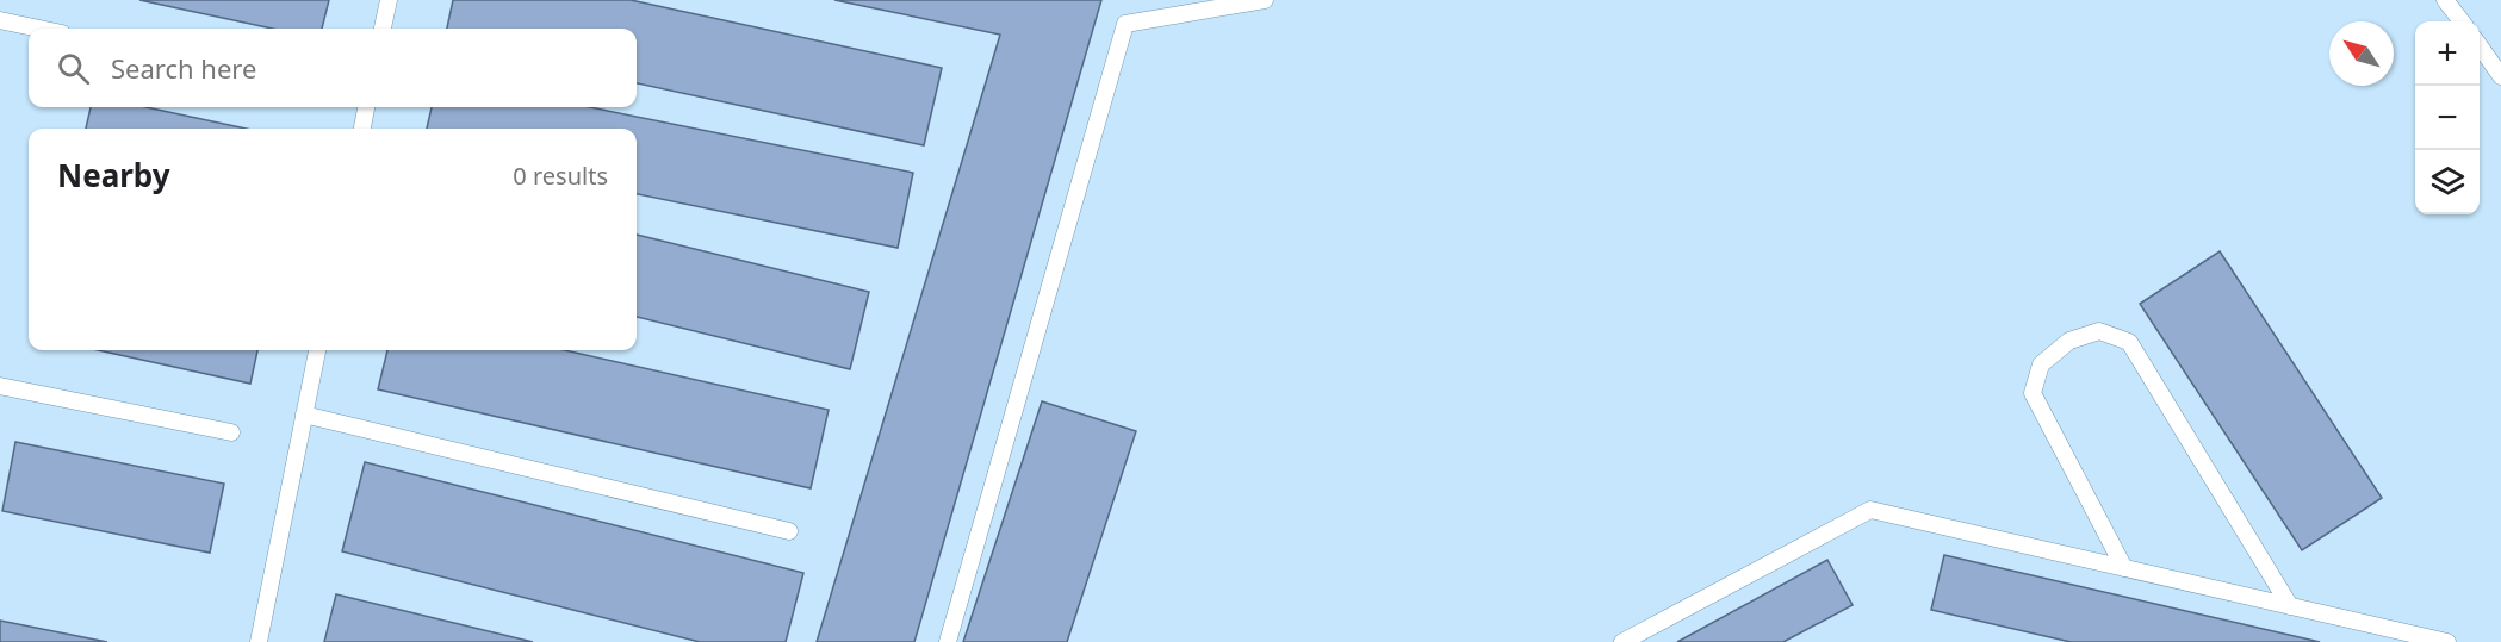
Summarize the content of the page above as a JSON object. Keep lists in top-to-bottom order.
{
  "north": "top left",
  "page": {
    "map_buttons": ["+", "−"],
    "search": "Search here",
    "heading": ["Nearby", "0 results"]
  }
}
